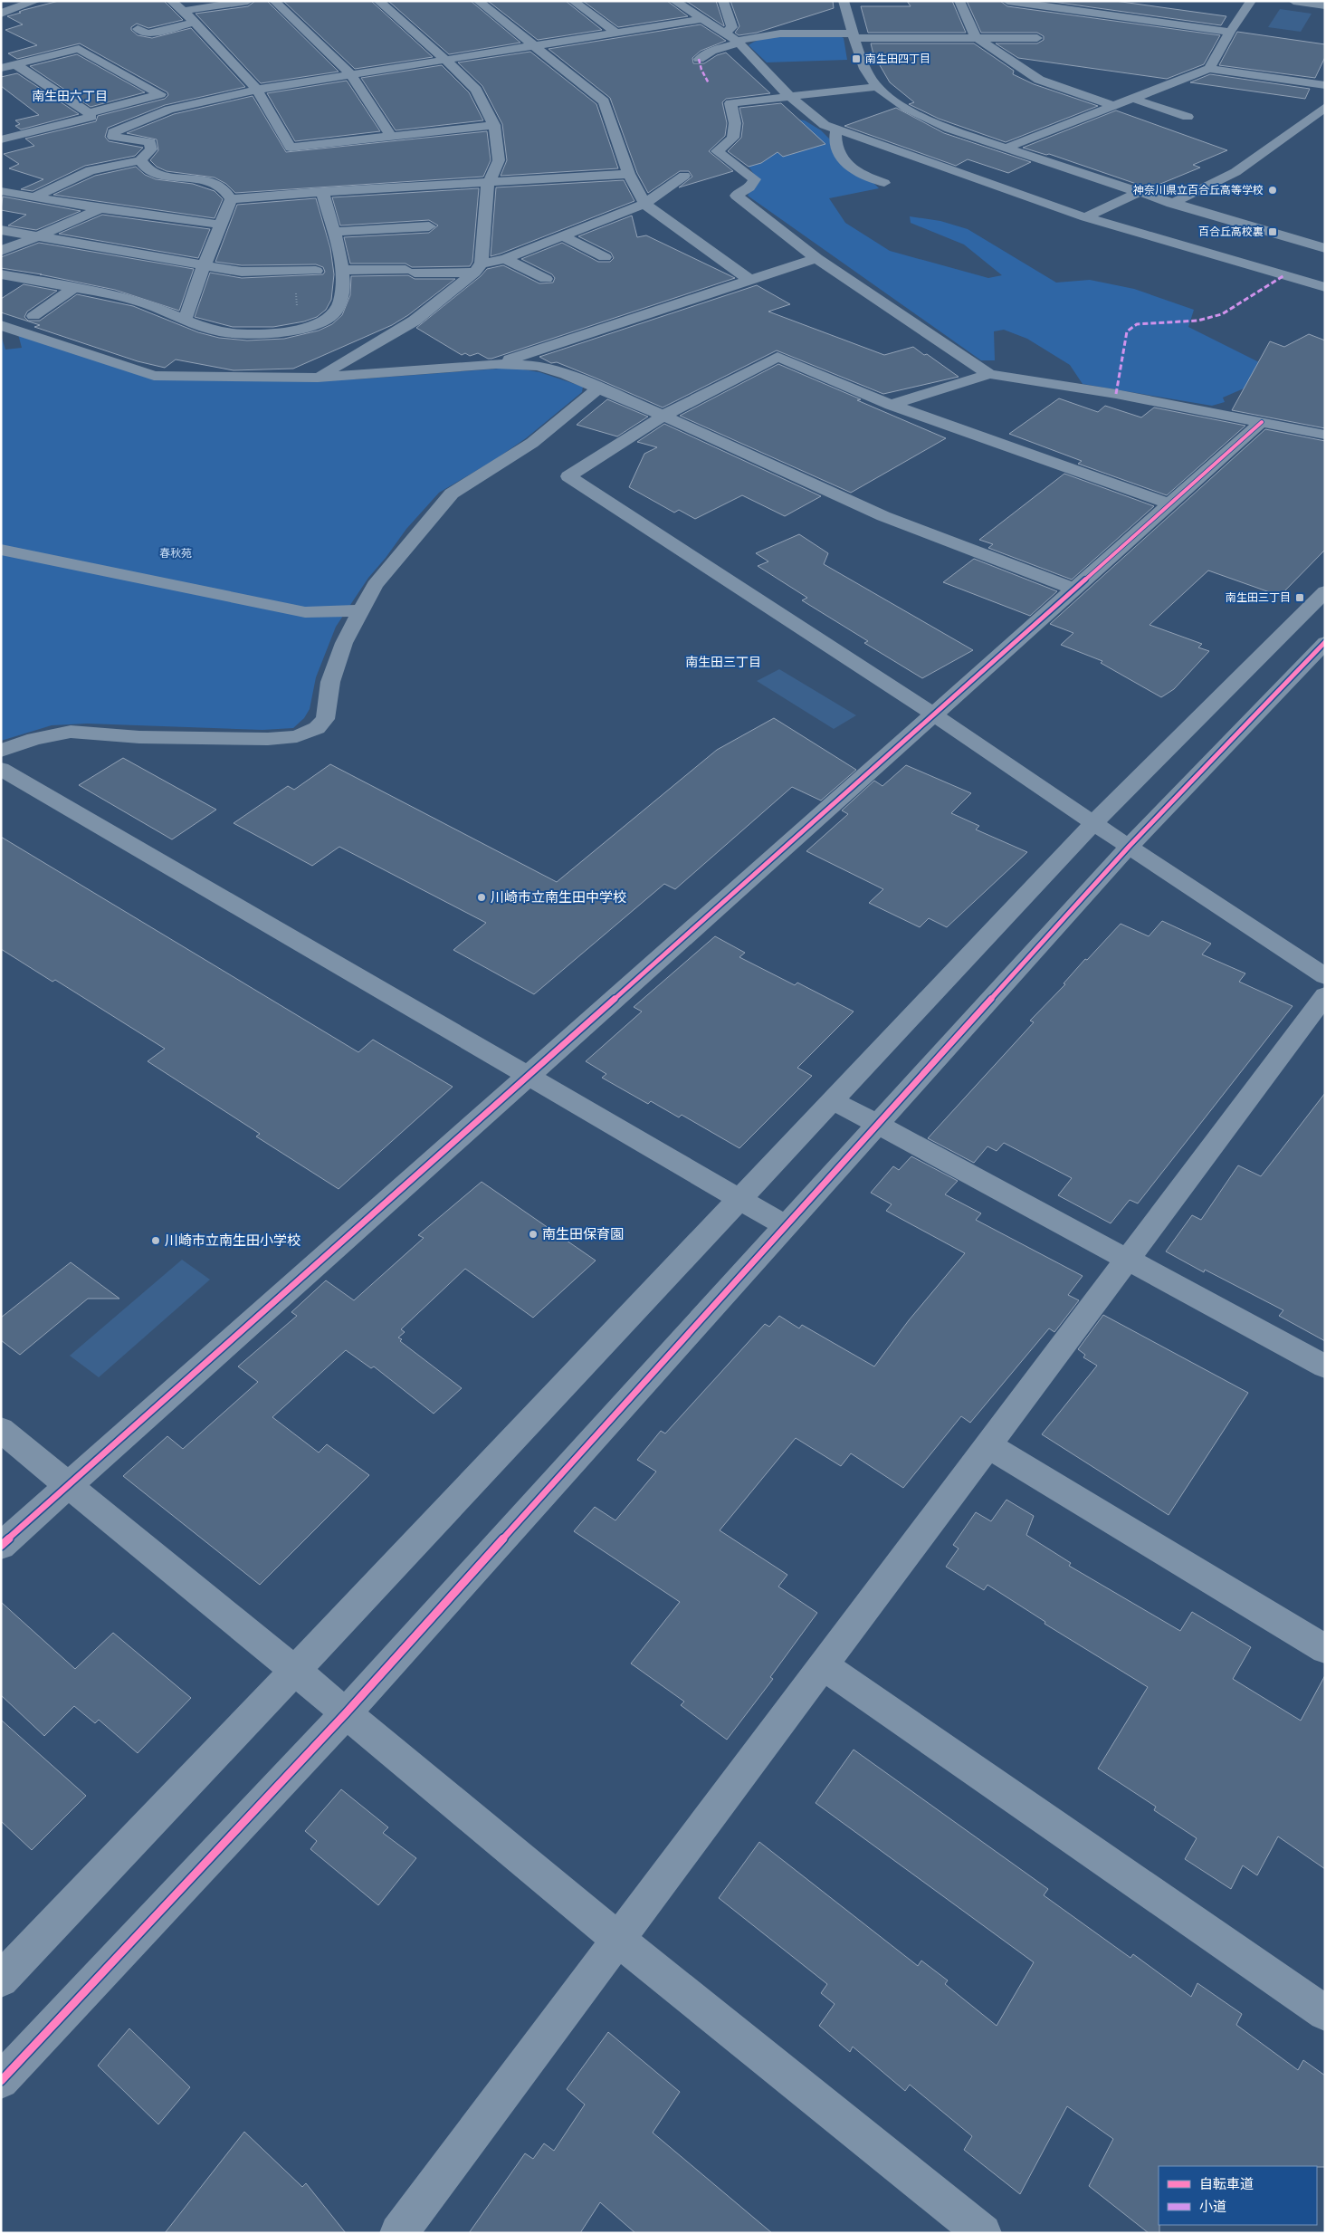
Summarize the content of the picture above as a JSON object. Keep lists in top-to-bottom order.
{
  "districts": ["南生田六丁目", "南生田三丁目"],
  "parks": ["春秋苑"],
  "places": {
    "transit": ["南生田四丁目", "百合丘高校裏", "南生田三丁目"],
    "other": [
      "神奈川県立百合丘高等学校",
      "川崎市立南生田中学校",
      "南生田保育園",
      "川崎市立南生田小学校"
    ]
  },
  "legend": ["自転車道", "小道"]
}
